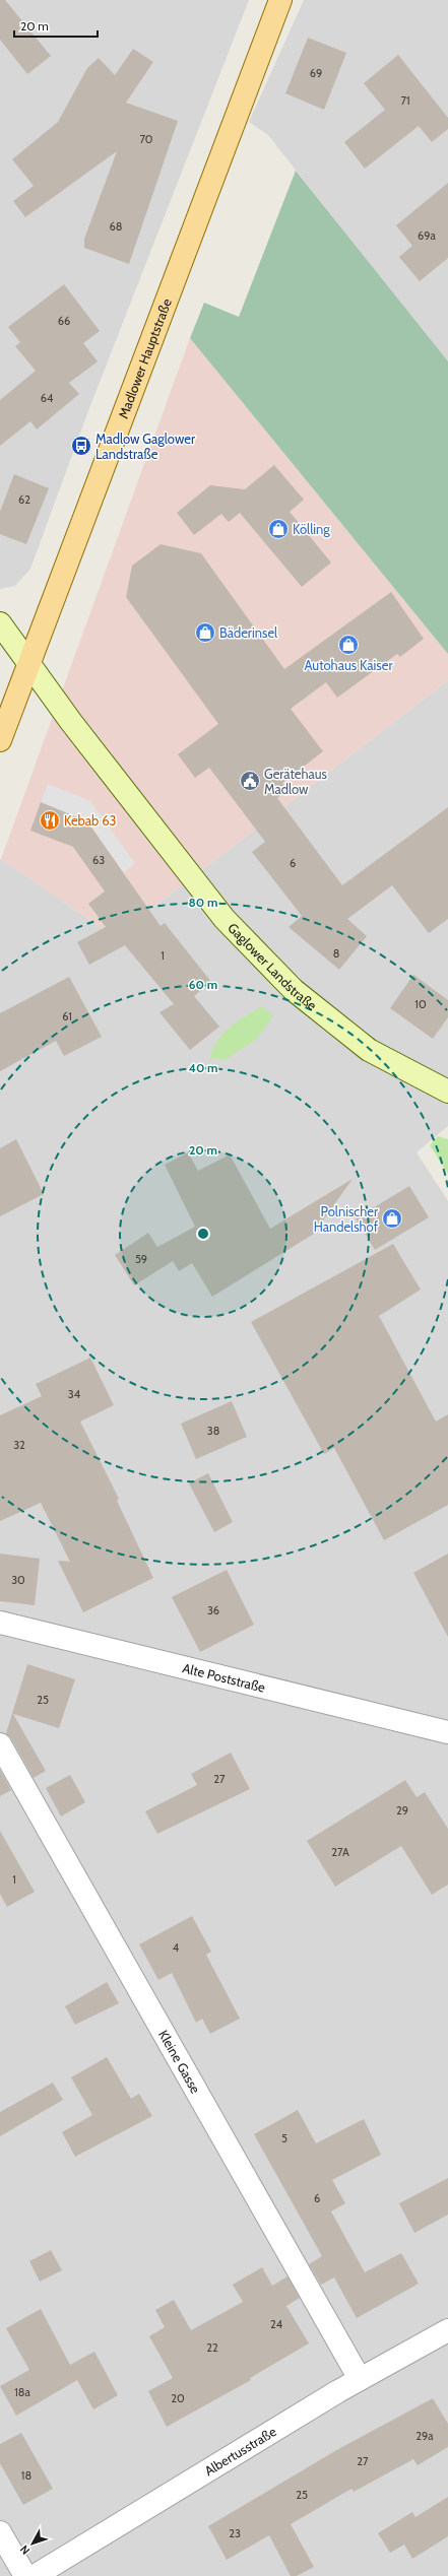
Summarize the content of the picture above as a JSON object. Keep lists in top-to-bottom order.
{
  "streets": {
    "main road": ["Madlower Hauptstraße", "Gaglower Landstraße"],
    "street": ["Alte Poststraße", "Kleine Gasse", "Albertusstraße"]
  },
  "crossings": [
    ["Madlower Hauptstraße", "Gaglower Landstraße"],
    ["Kleine Gasse", "Albertusstraße"]
  ],
  "places": {
    "bus stop": ["Madlow Gaglower Landstraße"],
    "shop": [
      "Kölling",
      "Bäderinsel",
      "Autohaus Kaiser",
      "Polnischer Handelshof"
    ],
    "public building": ["Gerätehaus Madlow"],
    "restaurant": ["Kebab 63"]
  },
  "house_numbers": [
    "69",
    "71",
    "70",
    "68",
    "69a",
    "66",
    "64",
    "62",
    "63",
    "6",
    "8",
    "1",
    "10",
    "61",
    "59",
    "34",
    "38",
    "32",
    "30",
    "36",
    "25",
    "27",
    "29",
    "27A",
    "1",
    "4",
    "5",
    "6",
    "24",
    "22",
    "18a",
    "20",
    "29a",
    "27",
    "18",
    "25",
    "23"
  ],
  "scale_bar": "20 m",
  "north": "bottom left",
  "rings": [
    "80 m",
    "60 m",
    "40 m",
    "20 m"
  ]
}
